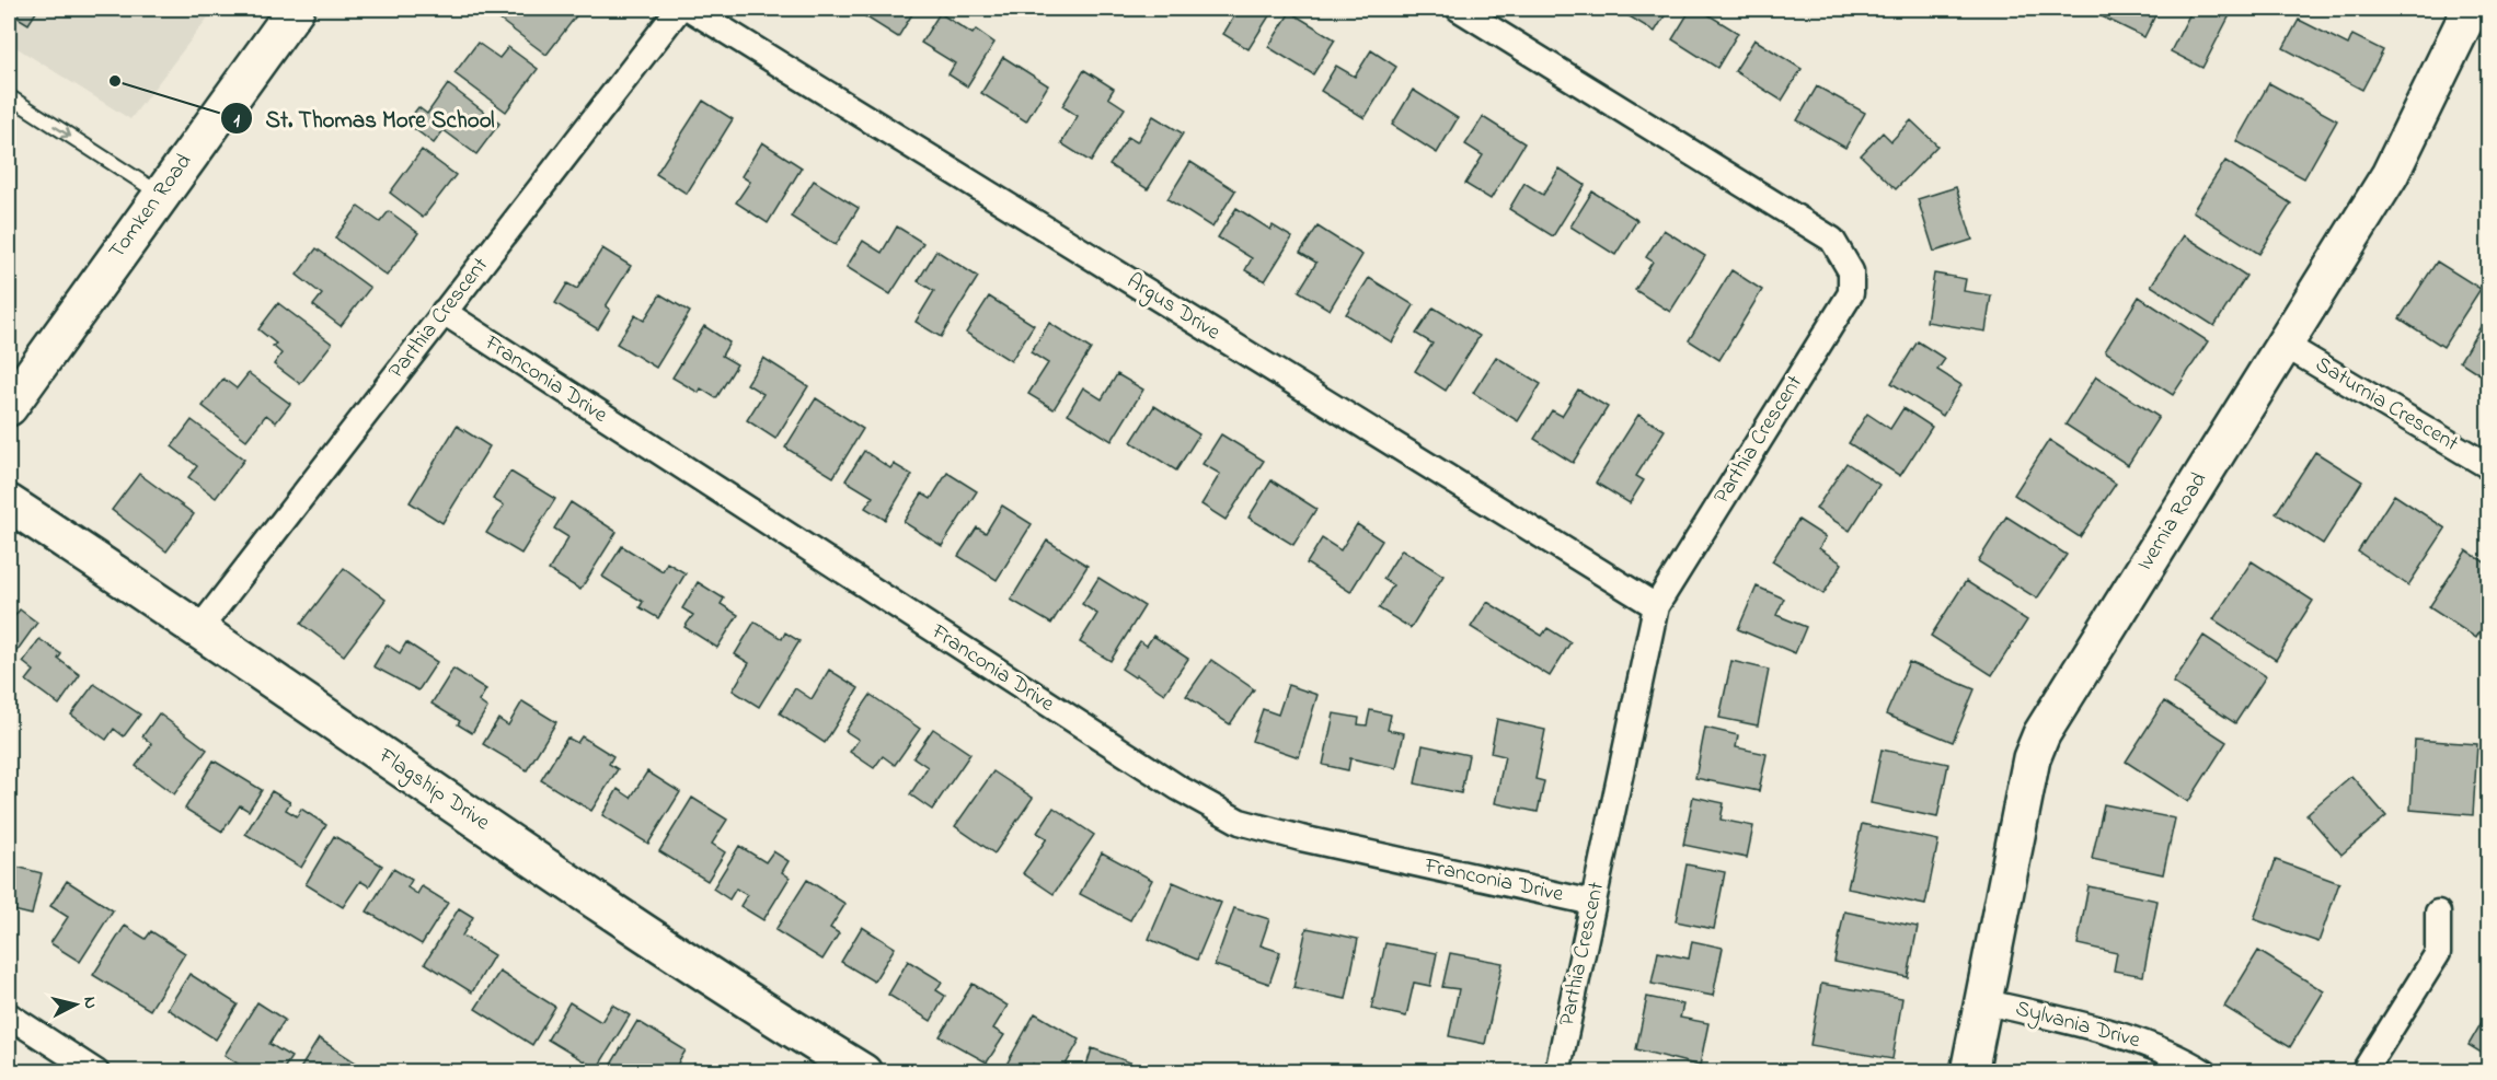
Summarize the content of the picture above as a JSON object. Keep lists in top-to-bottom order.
{
  "streets": {
    "street": [
      "Tomken Road",
      "Argus Drive",
      "Parthia Crescent",
      "Franconia Drive",
      "Saturnia Crescent",
      "Ivernia Road",
      "Flagship Drive",
      "Sylvania Drive"
    ]
  },
  "crossings": [
    ["Argus Drive", "Parthia Crescent"],
    ["Parthia Crescent", "Franconia Drive"],
    ["Parthia Crescent", "Flagship Drive"],
    ["Saturnia Crescent", "Ivernia Road"],
    ["Ivernia Road", "Sylvania Drive"]
  ],
  "places": ["St. Thomas More School"],
  "north": "right"
}
